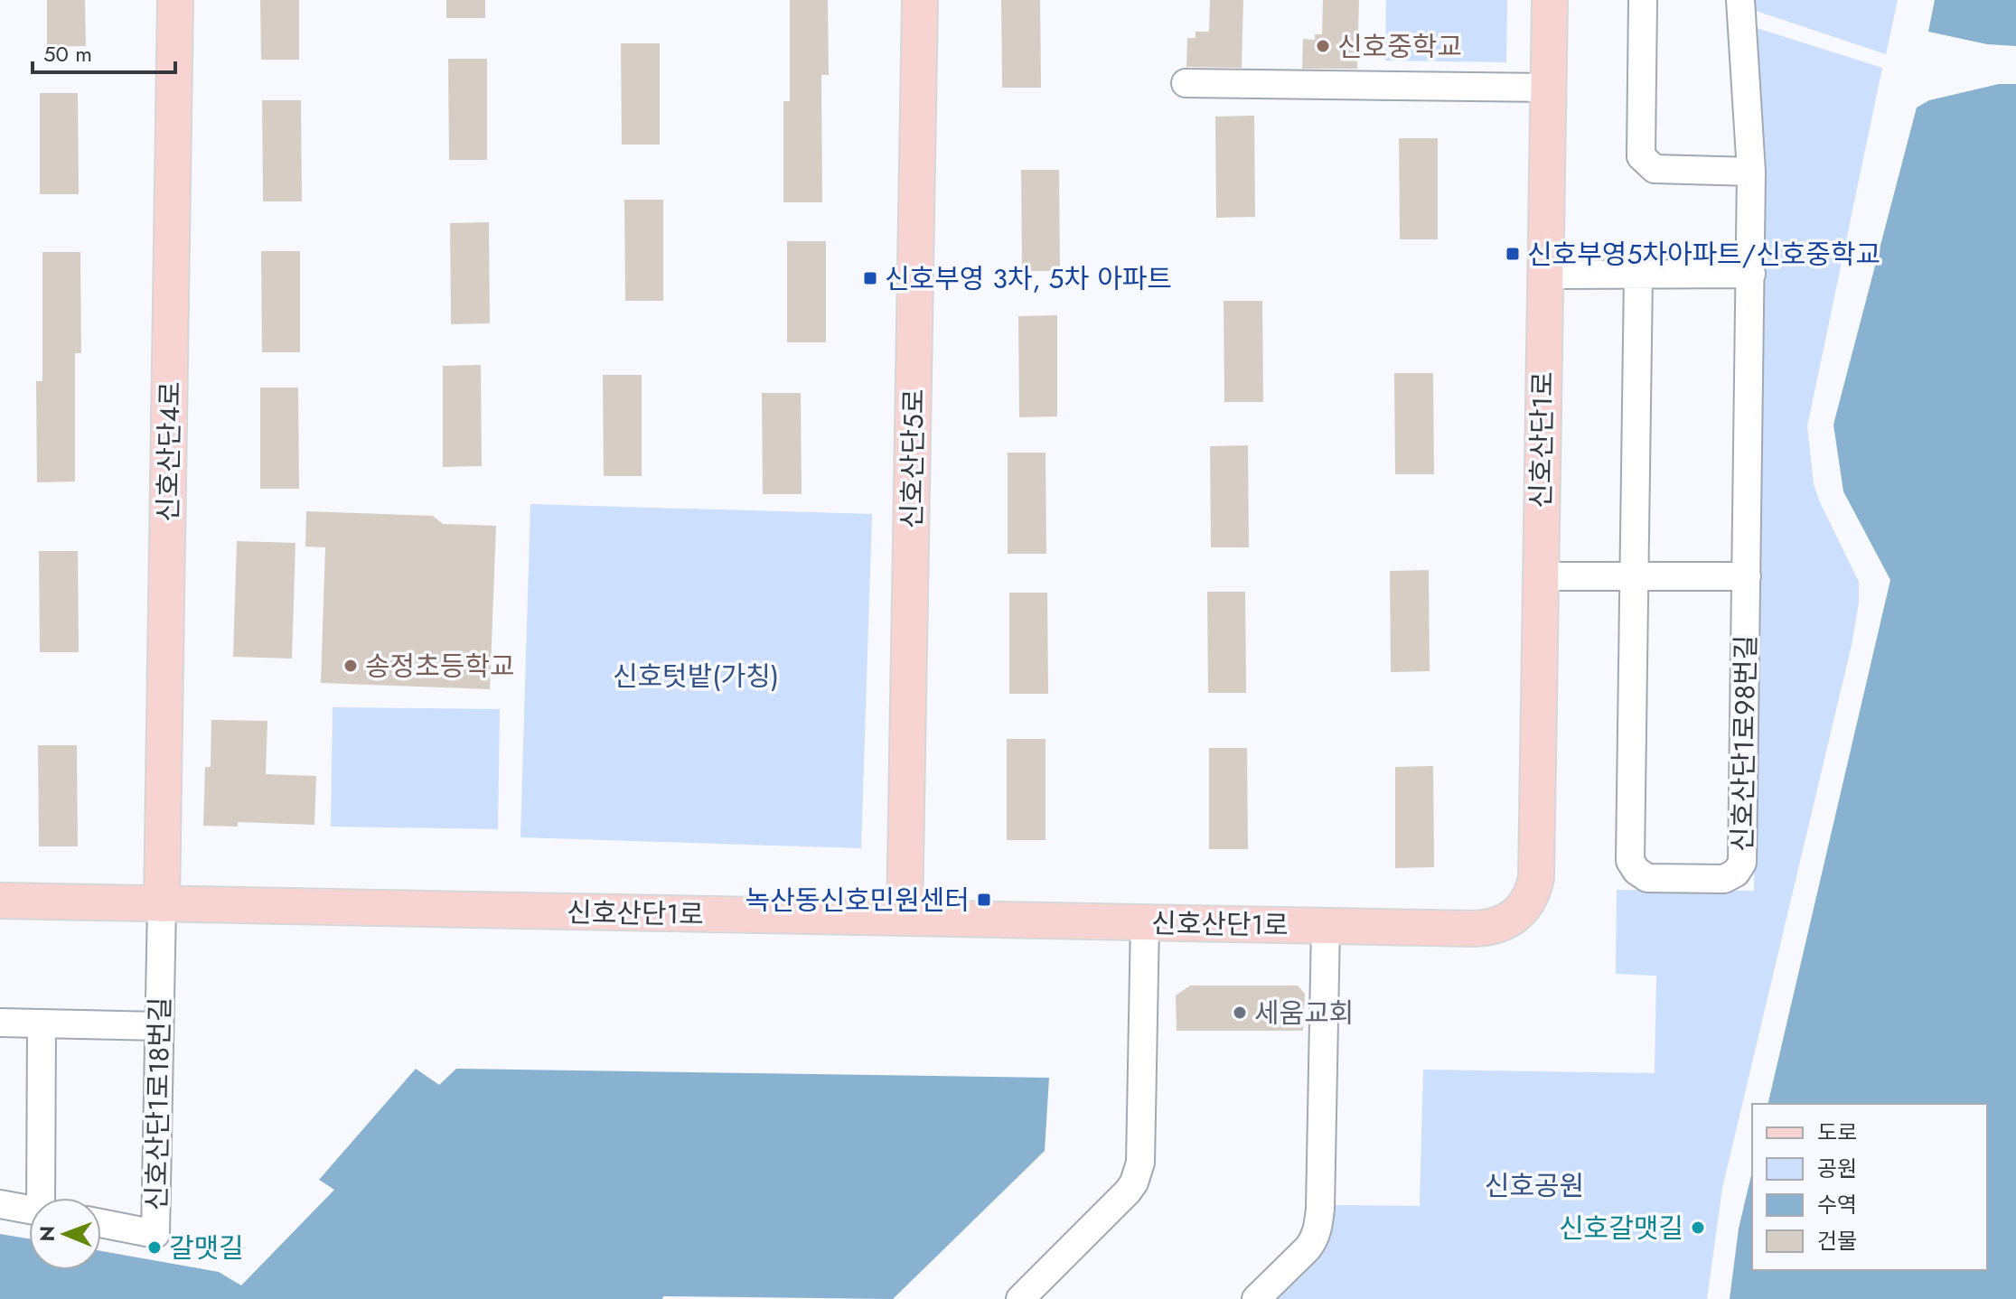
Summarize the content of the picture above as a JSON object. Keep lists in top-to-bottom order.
{
  "streets": {
    "main road": ["신호산단1로", "신호산단4로", "신호산단5로"],
    "street": ["신호산단1로98번길", "신호산단1로18번길"]
  },
  "crossings": [
    ["신호산단1로", "신호산단4로"],
    ["신호산단1로", "신호산단5로"],
    ["신호산단1로", "신호산단1로18번길"],
    ["신호산단4로", "신호산단1로18번길"]
  ],
  "parks": ["신호텃밭(가칭)", "신호공원"],
  "places": {
    "other": [
      "신호중학교",
      "송정초등학교",
      "세움교회",
      "신호갈맷길",
      "갈맷길"
    ],
    "transit": ["신호부영5차아파트/신호중학교", "신호부영 3차, 5차 아파트", "녹산동신호민원센터"]
  },
  "legend": [
    "도로",
    "공원",
    "수역",
    "건물"
  ],
  "scale_bar": "50 m",
  "north": "left"
}
